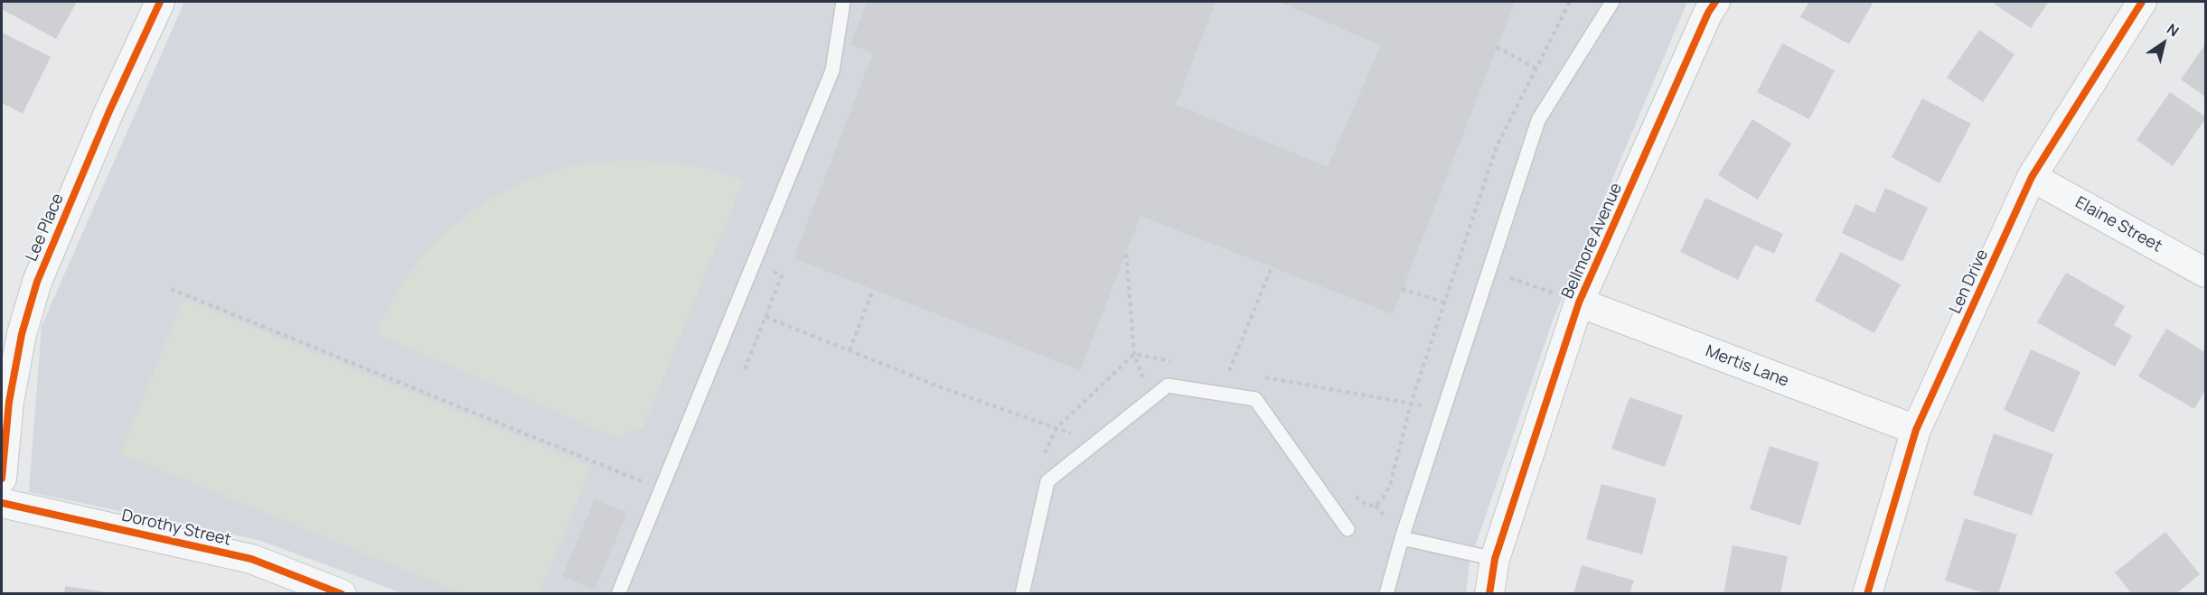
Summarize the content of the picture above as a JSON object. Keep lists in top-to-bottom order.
{
  "streets": {
    "street": [
      "Elaine Street",
      "Lee Place",
      "Bellmore Avenue",
      "Len Drive",
      "Mertis Lane",
      "Dorothy Street"
    ]
  },
  "crossings": [
    ["Elaine Street", "Len Drive"],
    ["Bellmore Avenue", "Mertis Lane"],
    ["Len Drive", "Mertis Lane"]
  ],
  "north": "top right"
}
